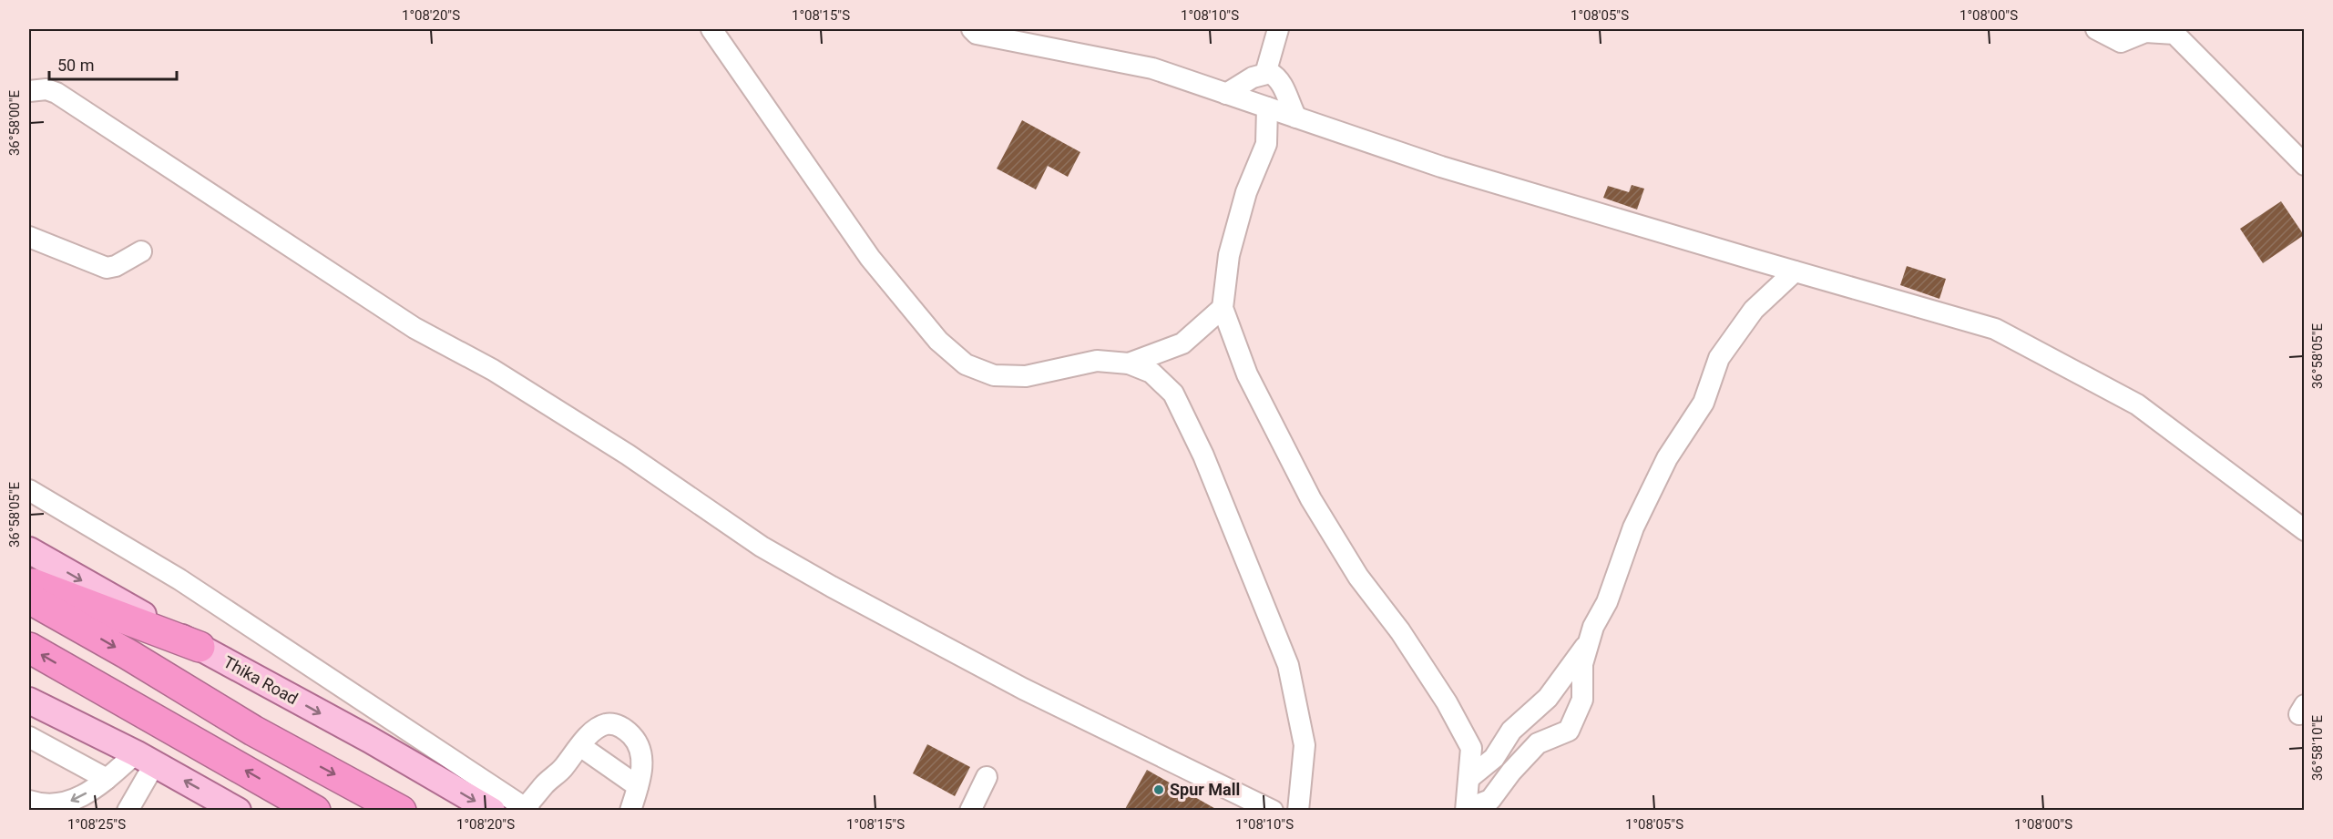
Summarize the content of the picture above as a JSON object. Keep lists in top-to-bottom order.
{
  "streets": {
    "main road": ["Thika Road"]
  },
  "places": ["Spur Mall"],
  "scale_bar": "50 m",
  "coordinates": [
    "1°08'20\"S",
    "1°08'15\"S",
    "1°08'10\"S",
    "1°08'05\"S",
    "1°08'00\"S",
    "36°58'00\"E",
    "36°58'05\"E",
    "36°58'10\"E",
    "1°08'25\"S"
  ]
}
